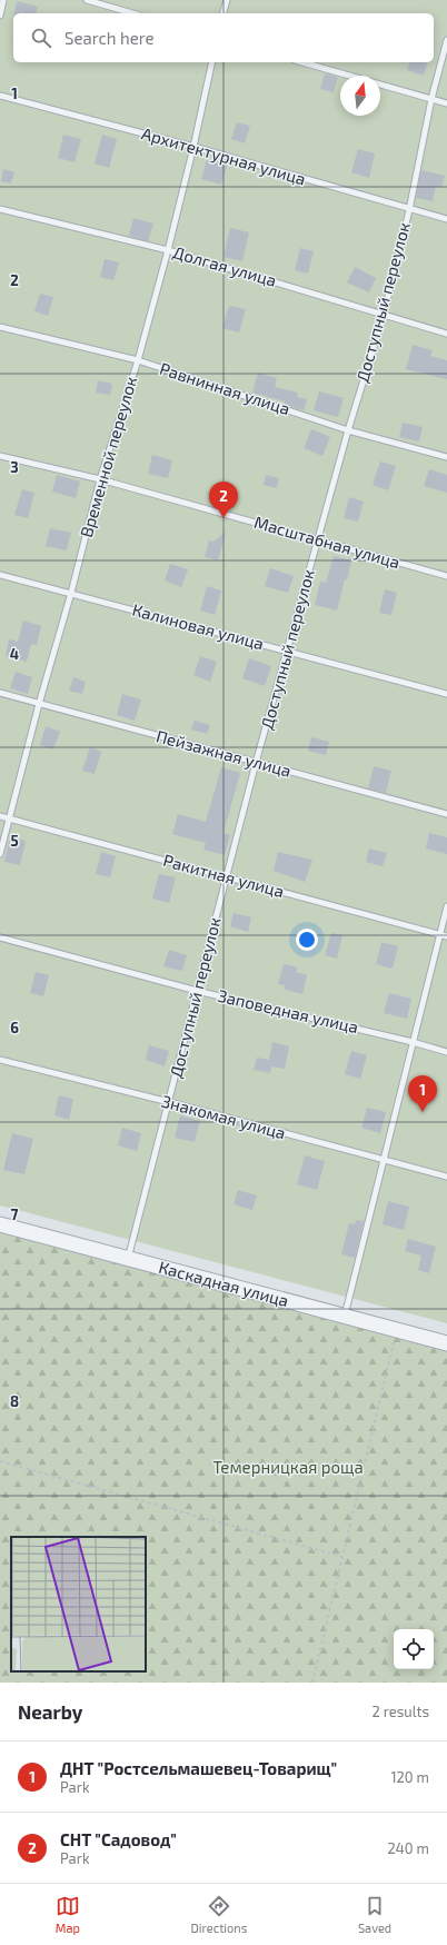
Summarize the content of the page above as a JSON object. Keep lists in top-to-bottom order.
{
  "streets": {
    "street": ["Каскадная улица"],
    "lane": [
      "Архитектурная улица",
      "Долгая улица",
      "Доступный переулок",
      "Равнинная улица",
      "Временной переулок",
      "Масштабная улица",
      "Калиновая улица",
      "Пейзажная улица",
      "Ракитная улица",
      "Заповедная улица",
      "Знакомая улица"
    ]
  },
  "crossings": [
    ["Архитектурная улица", "Доступный переулок"],
    ["Архитектурная улица", "Временной переулок"],
    ["Долгая улица", "Доступный переулок"],
    ["Долгая улица", "Временной переулок"],
    ["Доступный переулок", "Равнинная улица"],
    ["Доступный переулок", "Масштабная улица"],
    ["Доступный переулок", "Калиновая улица"],
    ["Доступный переулок", "Пейзажная улица"],
    ["Доступный переулок", "Ракитная улица"],
    ["Доступный переулок", "Заповедная улица"],
    ["Доступный переулок", "Знакомая улица"],
    ["Доступный переулок", "Каскадная улица"],
    ["Равнинная улица", "Временной переулок"],
    ["Временной переулок", "Масштабная улица"],
    ["Временной переулок", "Калиновая улица"],
    ["Временной переулок", "Пейзажная улица"],
    ["Временной переулок", "Ракитная улица"]
  ],
  "parks": ["Темерницкая роща"],
  "north": "top",
  "page": {
    "search": "Search here",
    "pins": ["2", "1"],
    "heading": ["Nearby", "2 results"],
    "list": [
      {
        "mark": "1",
        "name": "ДНТ \"Ростсельмашевец-Товарищ\"",
        "note": "Park",
        "value": "120 m"
      },
      {
        "mark": "2",
        "name": "СНТ \"Садовод\"",
        "note": "Park",
        "value": "240 m"
      }
    ],
    "nav": ["Map", "Directions", "Saved"]
  },
  "grid": {
    "rows": [
      "1",
      "2",
      "3",
      "4",
      "5",
      "6",
      "7",
      "8"
    ]
  }
}
